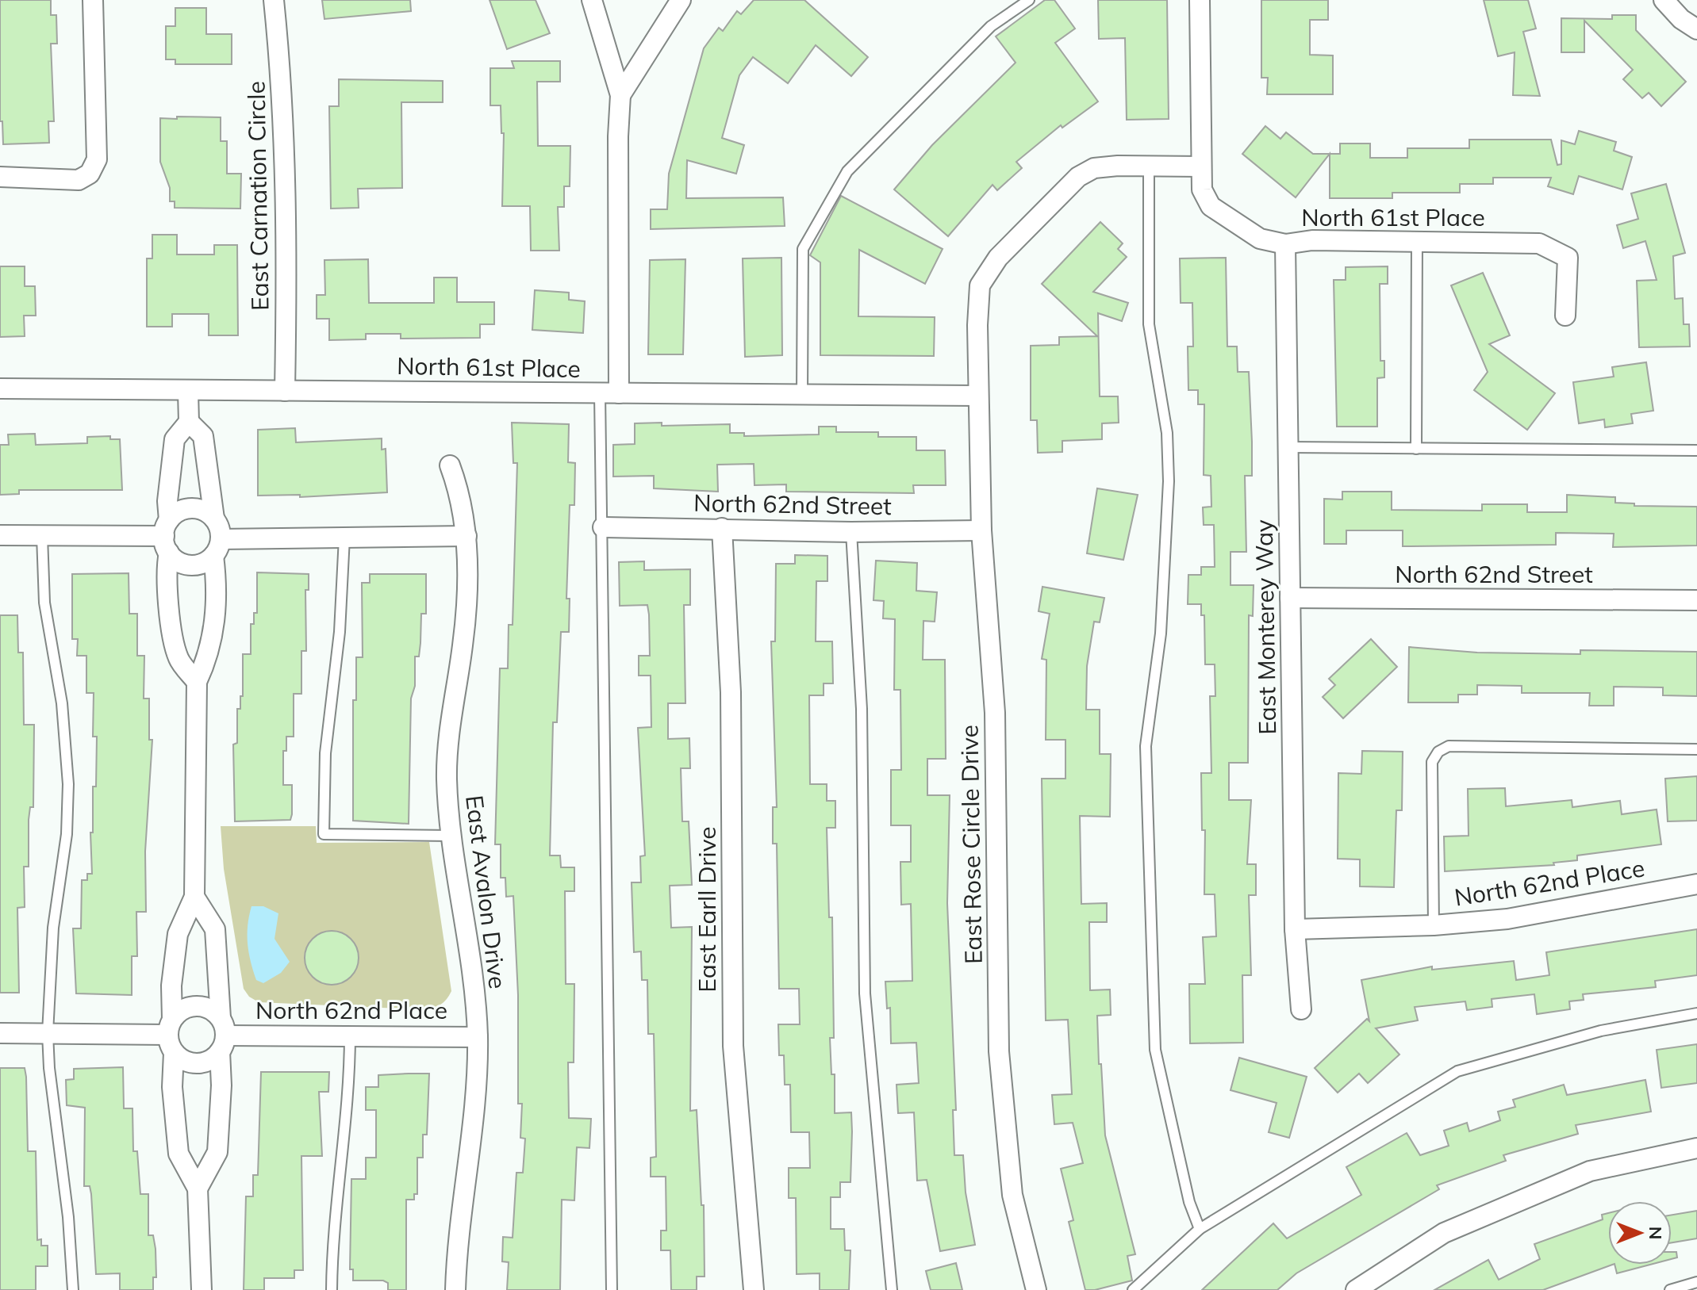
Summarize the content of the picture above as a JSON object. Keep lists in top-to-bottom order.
{
  "streets": {
    "street": [
      "East Carnation Circle",
      "North 61st Place",
      "North 62nd Street",
      "East Monterey Way",
      "East Rose Circle Drive",
      "North 62nd Place",
      "East Avalon Drive",
      "East Earll Drive"
    ]
  },
  "crossings": [
    ["East Carnation Circle", "North 61st Place"],
    ["North 61st Place", "East Monterey Way"],
    ["North 61st Place", "East Rose Circle Drive"],
    ["North 62nd Street", "East Monterey Way"],
    ["North 62nd Street", "East Rose Circle Drive"],
    ["North 62nd Street", "East Earll Drive"],
    ["East Monterey Way", "North 62nd Place"],
    ["North 62nd Place", "East Avalon Drive"]
  ],
  "north": "right"
}
